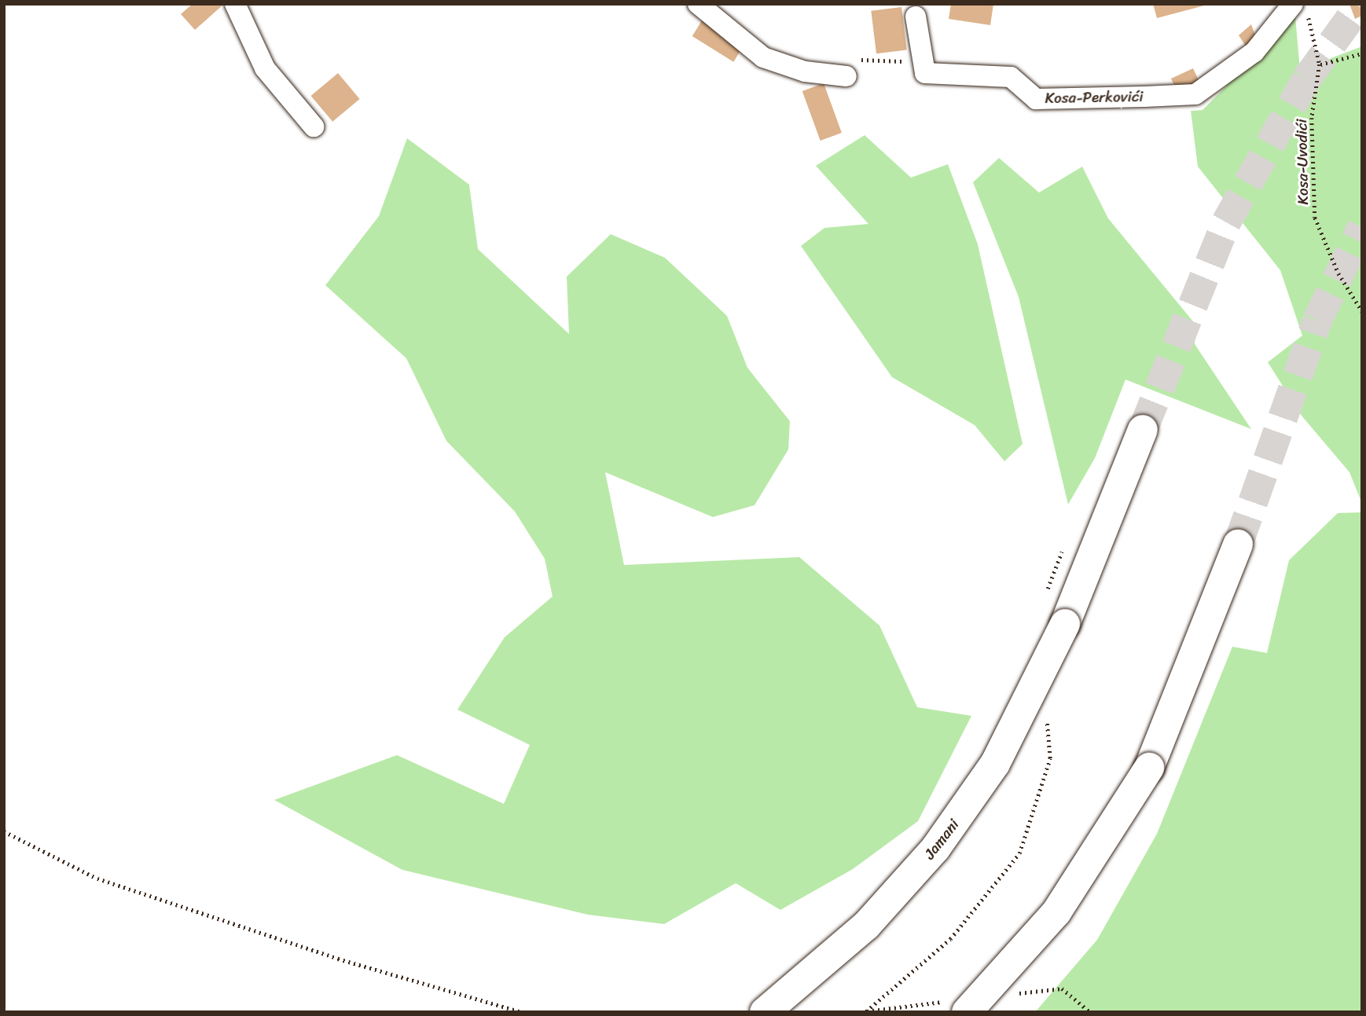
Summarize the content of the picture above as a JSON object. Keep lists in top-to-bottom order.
{
  "streets": {
    "highway": ["Jamani"],
    "street": ["Kosa-Perkovići"],
    "path": ["Kosa-Uvodići"]
  },
  "crossings": [
    ["Kosa-Perkovići", "Kosa-Uvodići"]
  ]
}
